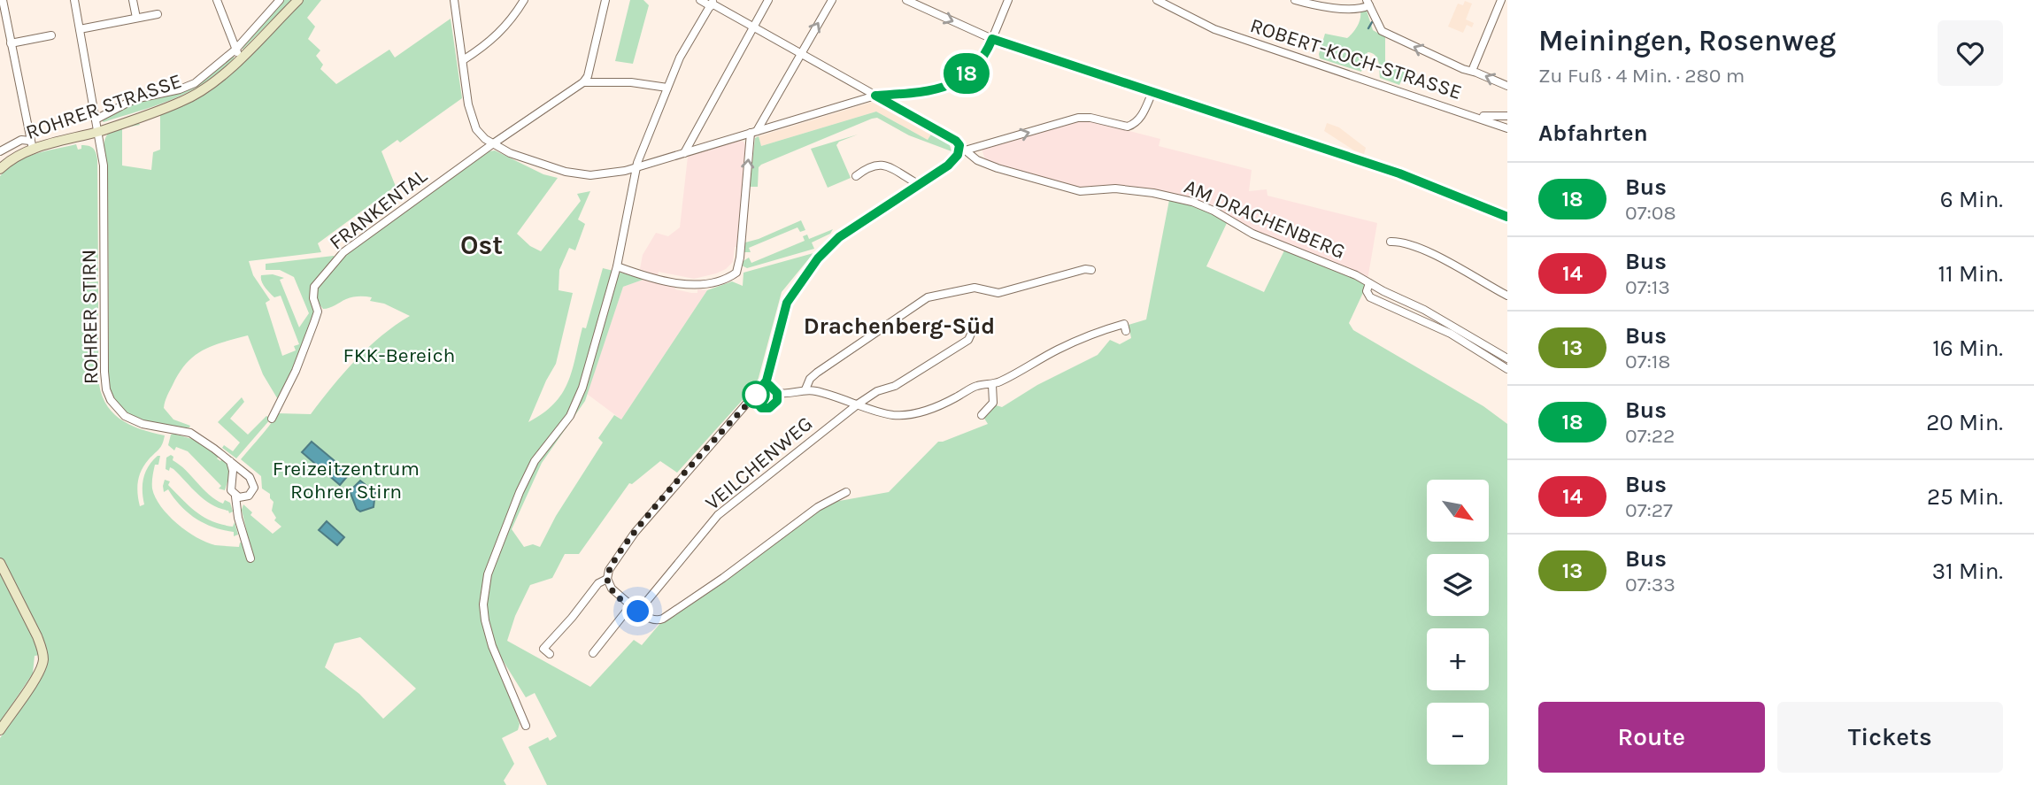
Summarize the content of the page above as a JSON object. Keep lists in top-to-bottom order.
{
  "streets": {
    "main road": ["ROHRER STRASSE"],
    "street": [
      "ROBERT-KOCH-STRASSE",
      "FRANKENTAL",
      "AM DRACHENBERG",
      "ROHRER STIRN",
      "VEILCHENWEG"
    ]
  },
  "crossings": [
    ["ROHRER STRASSE", "ROHRER STIRN"]
  ],
  "districts": ["Ost", "Drachenberg-Süd"],
  "parks": ["FKK-Bereich", "Freizeitzentrum Rohrer Stirn"],
  "lines": ["bus line 18"],
  "north": "bottom right",
  "page": {
    "on_map": "18",
    "heading": [
      ["Meiningen, Rosenweg", "Zu Fuß · 4 Min. · 280 m"],
      "Abfahrten"
    ],
    "list": [
      {
        "mark": "18",
        "name": "Bus",
        "note": "07:08",
        "value": "6 Min."
      },
      {
        "mark": "14",
        "name": "Bus",
        "note": "07:13",
        "value": "11 Min."
      },
      {
        "mark": "13",
        "name": "Bus",
        "note": "07:18",
        "value": "16 Min."
      },
      {
        "mark": "18",
        "name": "Bus",
        "note": "07:22",
        "value": "20 Min."
      },
      {
        "mark": "14",
        "name": "Bus",
        "note": "07:27",
        "value": "25 Min."
      },
      {
        "mark": "13",
        "name": "Bus",
        "note": "07:33",
        "value": "31 Min."
      }
    ],
    "map_buttons": ["+", "−"],
    "buttons": ["Route", "Tickets"]
  }
}
